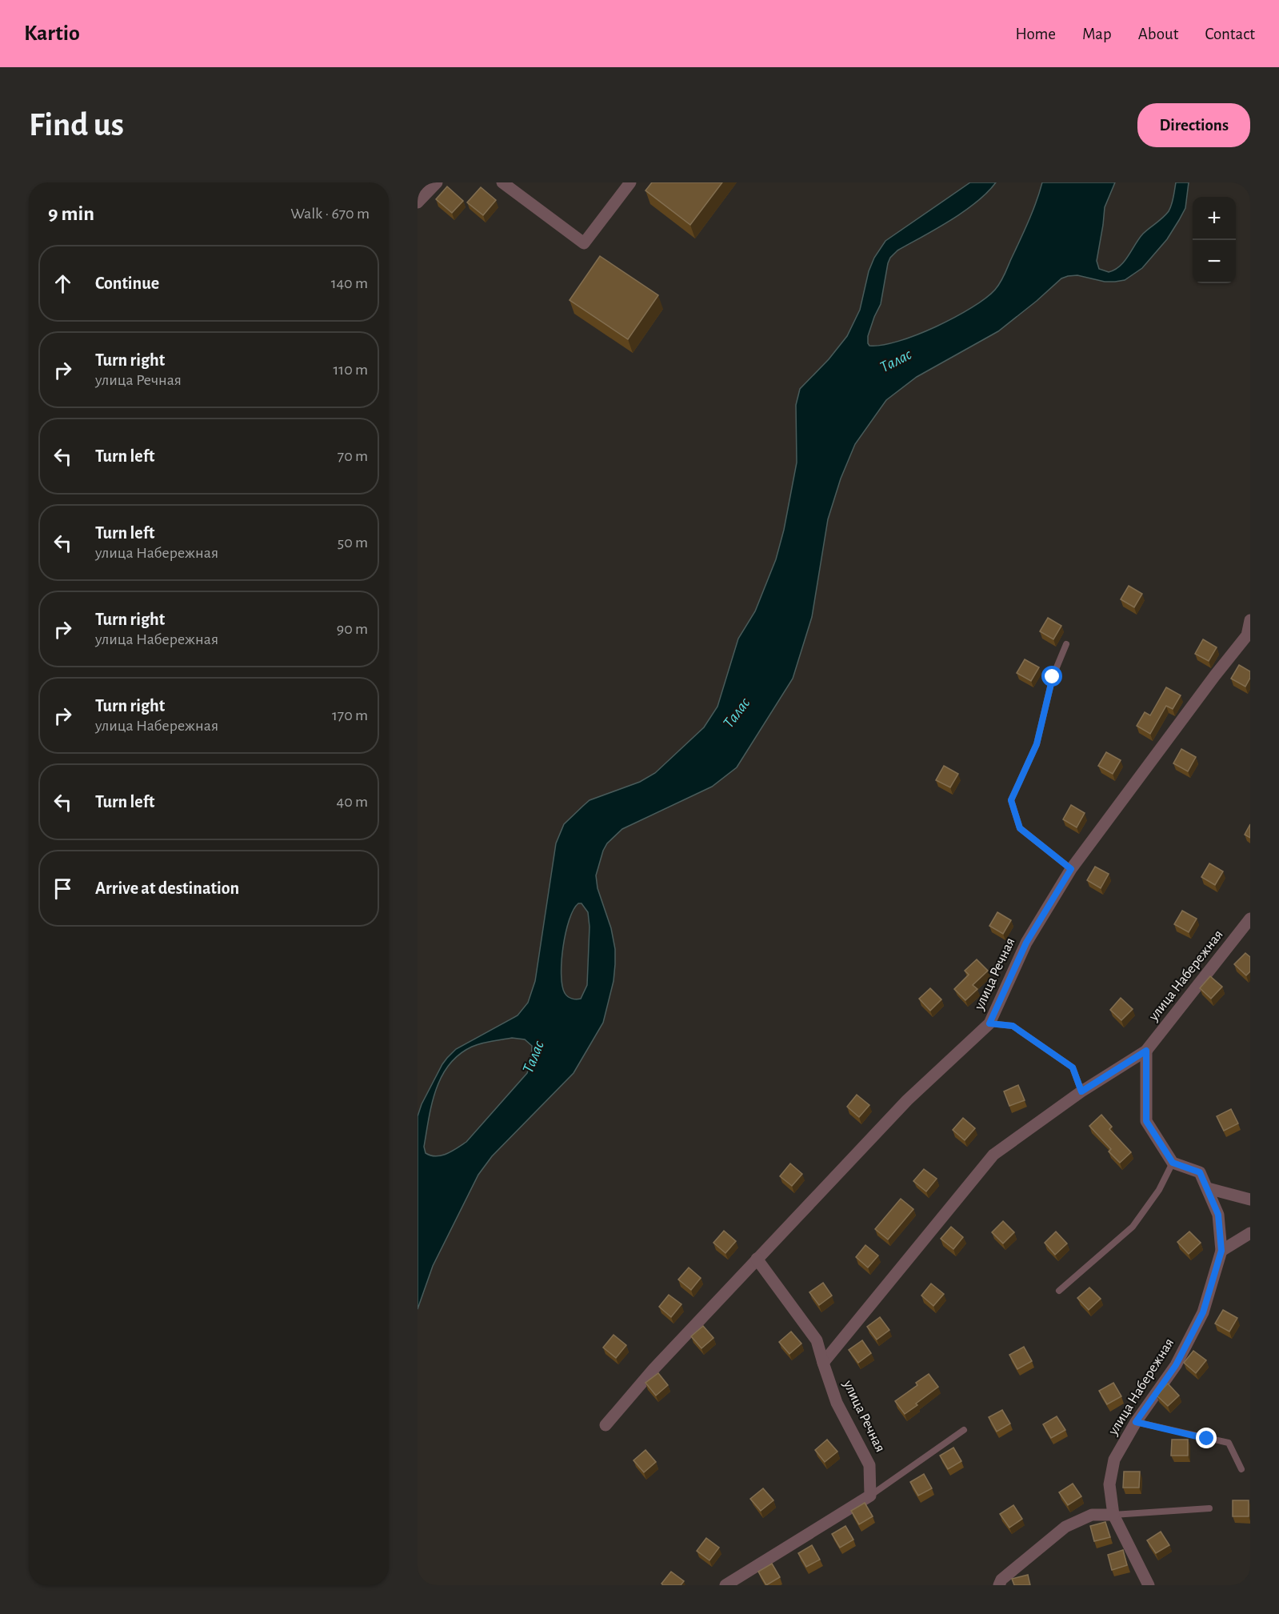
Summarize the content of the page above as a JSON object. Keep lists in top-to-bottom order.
{
  "streets": {
    "street": ["улица Речная", "улица Набережная"]
  },
  "crossings": [
    ["улица Речная", "улица Набережная"]
  ],
  "water": ["Талас"],
  "page": {
    "header": "Kartio",
    "nav": [
      "Home",
      "Map",
      "About",
      "Contact"
    ],
    "buttons": "Directions",
    "title": "Find us",
    "heading": ["9 min", "Walk · 670 m"],
    "map_buttons": ["+", "−"],
    "list": [
      ["Continue", "140 m"],
      ["Turn right", "улица Речная", "110 m"],
      ["Turn left", "70 m"],
      ["Turn left", "улица Набережная", "50 m"],
      ["Turn right", "улица Набережная", "90 m"],
      ["Turn right", "улица Набережная", "170 m"],
      ["Turn left", "40 m"],
      "Arrive at destination"
    ]
  }
}
